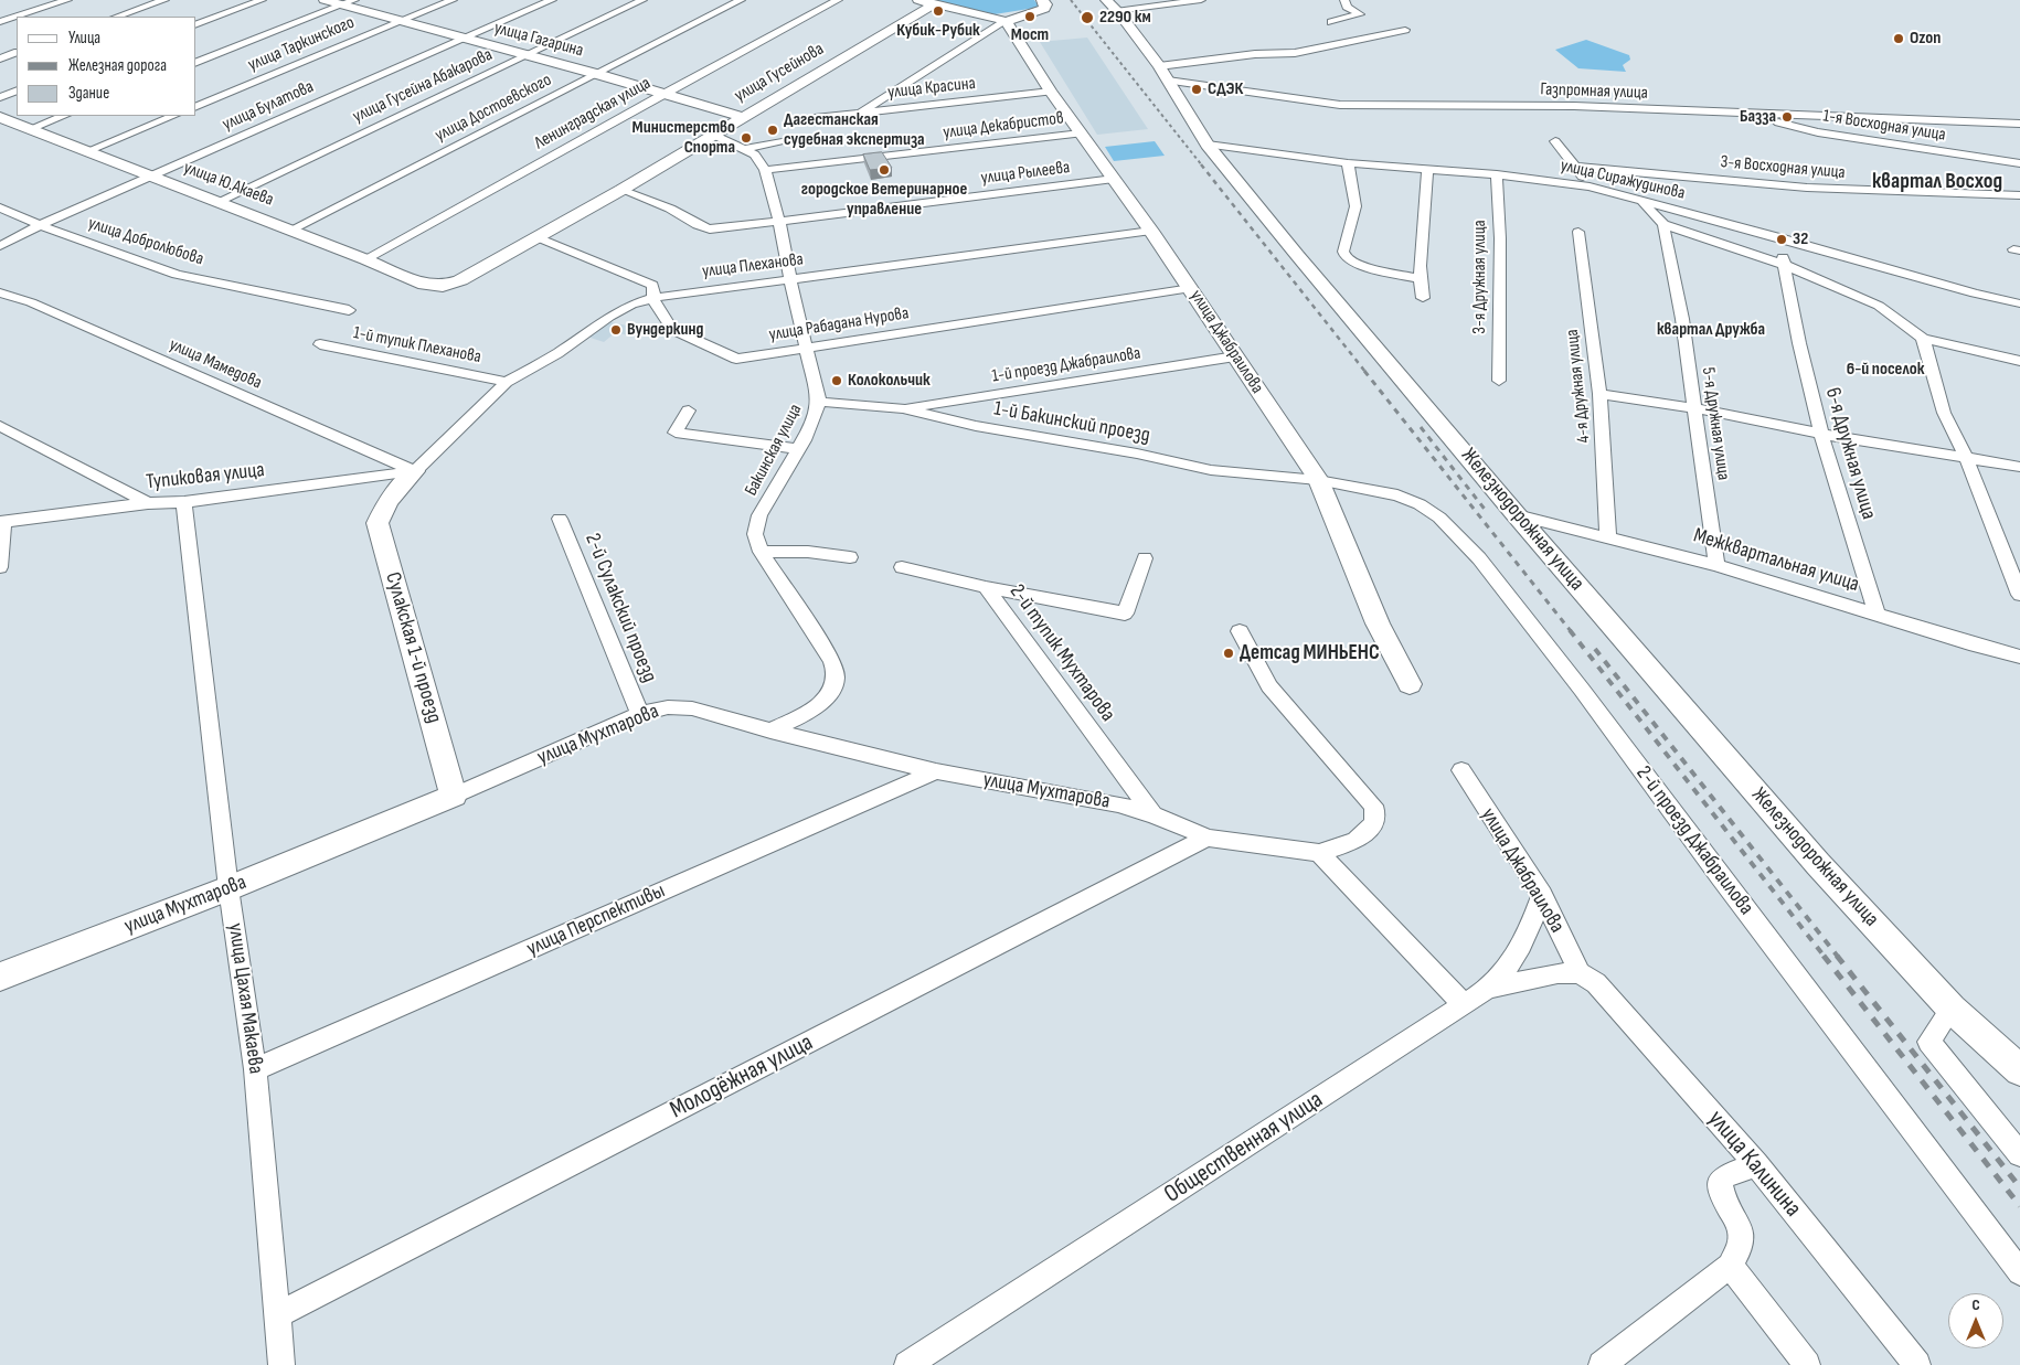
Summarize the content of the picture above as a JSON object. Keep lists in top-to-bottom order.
{
  "streets": {
    "street": [
      "улица Гагарина",
      "улица Таркинского",
      "улица Гусейнова",
      "улица Гусейна Абакарова",
      "улица Красина",
      "Газпромная улица",
      "улица Булатова",
      "улица Достоевского",
      "Ленинградская улица",
      "улица Декабристов",
      "1-я Восходная улица",
      "3-я Восходная улица",
      "улица Рылеева",
      "улица Сиражудинова",
      "улица Ю.Акаева",
      "улица Добролюбова",
      "улица Плеханова",
      "3-я Дружная улица",
      "улица Рабадана Нурова",
      "улица Джабраилова",
      "1-й тупик Плеханова",
      "улица Мамедова",
      "1-й проезд Джабраилова",
      "4-я Дружная улица",
      "1-й Бакинский проезд",
      "5-я Дружная улица",
      "Бакинская улица",
      "6-я Дружная улица",
      "Тупиковая улица",
      "Железнодорожная улица",
      "Межквартальная улица",
      "2-й Сулакский проезд",
      "Сулакская 1-й проезд",
      "2-й тупик Мухтарова",
      "улица Мухтарова",
      "2-й проезд Джабраилова",
      "улица Перспективы",
      "улица Цахая Макаева",
      "Молодёжная улица",
      "Общественная улица",
      "улица Калинина"
    ]
  },
  "crossings": [
    ["улица Гагарина", "улица Таркинского"],
    ["улица Гагарина", "улица Гусейнова"],
    ["улица Гагарина", "улица Гусейна Абакарова"],
    ["улица Гагарина", "улица Булатова"],
    ["улица Гагарина", "улица Достоевского"],
    ["улица Гагарина", "Ленинградская улица"],
    ["улица Гусейнова", "улица Рылеева"],
    ["улица Гусейнова", "улица Ю.Акаева"],
    ["улица Гусейнова", "улица Рабадана Нурова"],
    ["улица Гусейнова", "Бакинская улица"],
    ["улица Гусейна Абакарова", "улица Ю.Акаева"],
    ["улица Красина", "улица Джабраилова"],
    ["Газпромная улица", "1-я Восходная улица"],
    ["Газпромная улица", "Железнодорожная улица"],
    ["улица Булатова", "улица Ю.Акаева"],
    ["улица Булатова", "улица Добролюбова"],
    ["улица Достоевского", "улица Ю.Акаева"],
    ["Ленинградская улица", "улица Ю.Акаева"],
    ["улица Декабристов", "улица Джабраилова"],
    ["улица Декабристов", "Бакинская улица"],
    ["улица Рылеева", "улица Джабраилова"],
    ["улица Рылеева", "Бакинская улица"],
    ["улица Сиражудинова", "3-я Дружная улица"],
    ["улица Сиражудинова", "6-я Дружная улица"],
    ["улица Сиражудинова", "Железнодорожная улица"],
    ["улица Плеханова", "улица Рабадана Нурова"],
    ["улица Плеханова", "улица Джабраилова"],
    ["улица Плеханова", "1-й тупик Плеханова"],
    ["улица Плеханова", "улица Мамедова"],
    ["улица Плеханова", "Бакинская улица"],
    ["улица Плеханова", "Тупиковая улица"],
    ["улица Плеханова", "Сулакская 1-й проезд"],
    ["улица Рабадана Нурова", "улица Джабраилова"],
    ["улица Рабадана Нурова", "Бакинская улица"],
    ["улица Джабраилова", "1-й проезд Джабраилова"],
    ["улица Джабраилова", "1-й Бакинский проезд"],
    ["улица Джабраилова", "2-й проезд Джабраилова"],
    ["улица Джабраилова", "Общественная улица"],
    ["улица Джабраилова", "улица Калинина"],
    ["улица Мамедова", "Тупиковая улица"],
    ["улица Мамедова", "Сулакская 1-й проезд"],
    ["1-й проезд Джабраилова", "1-й Бакинский проезд"],
    ["4-я Дружная улица", "Межквартальная улица"],
    ["1-й Бакинский проезд", "Бакинская улица"],
    ["1-й Бакинский проезд", "2-й проезд Джабраилова"],
    ["5-я Дружная улица", "Межквартальная улица"],
    ["6-я Дружная улица", "Межквартальная улица"],
    ["Тупиковая улица", "Сулакская 1-й проезд"],
    ["Тупиковая улица", "улица Цахая Макаева"],
    ["Железнодорожная улица", "Межквартальная улица"],
    ["2-й Сулакский проезд", "улица Мухтарова"],
    ["Сулакская 1-й проезд", "улица Мухтарова"],
    ["2-й тупик Мухтарова", "улица Мухтарова"],
    ["улица Мухтарова", "улица Перспективы"],
    ["улица Мухтарова", "улица Цахая Макаева"],
    ["улица Мухтарова", "Молодёжная улица"],
    ["улица Перспективы", "улица Цахая Макаева"],
    ["улица Цахая Макаева", "Молодёжная улица"]
  ],
  "districts": ["квартал Восход", "квартал Дружба", "6-й поселок"],
  "places": [
    "Кубик-Рубик",
    "Мост",
    "2290 км",
    "Ozon",
    "СДЭК",
    "Базза",
    "Дагестанская судебная экспертиза",
    "Министерство Спорта",
    "городское Ветеринарное управление",
    "32",
    "Вундеркинд",
    "Колокольчик",
    "Детсад МИНЬЕНС"
  ],
  "legend": ["Улица", "Железная дорога", "Здание"],
  "north": "top"
}
